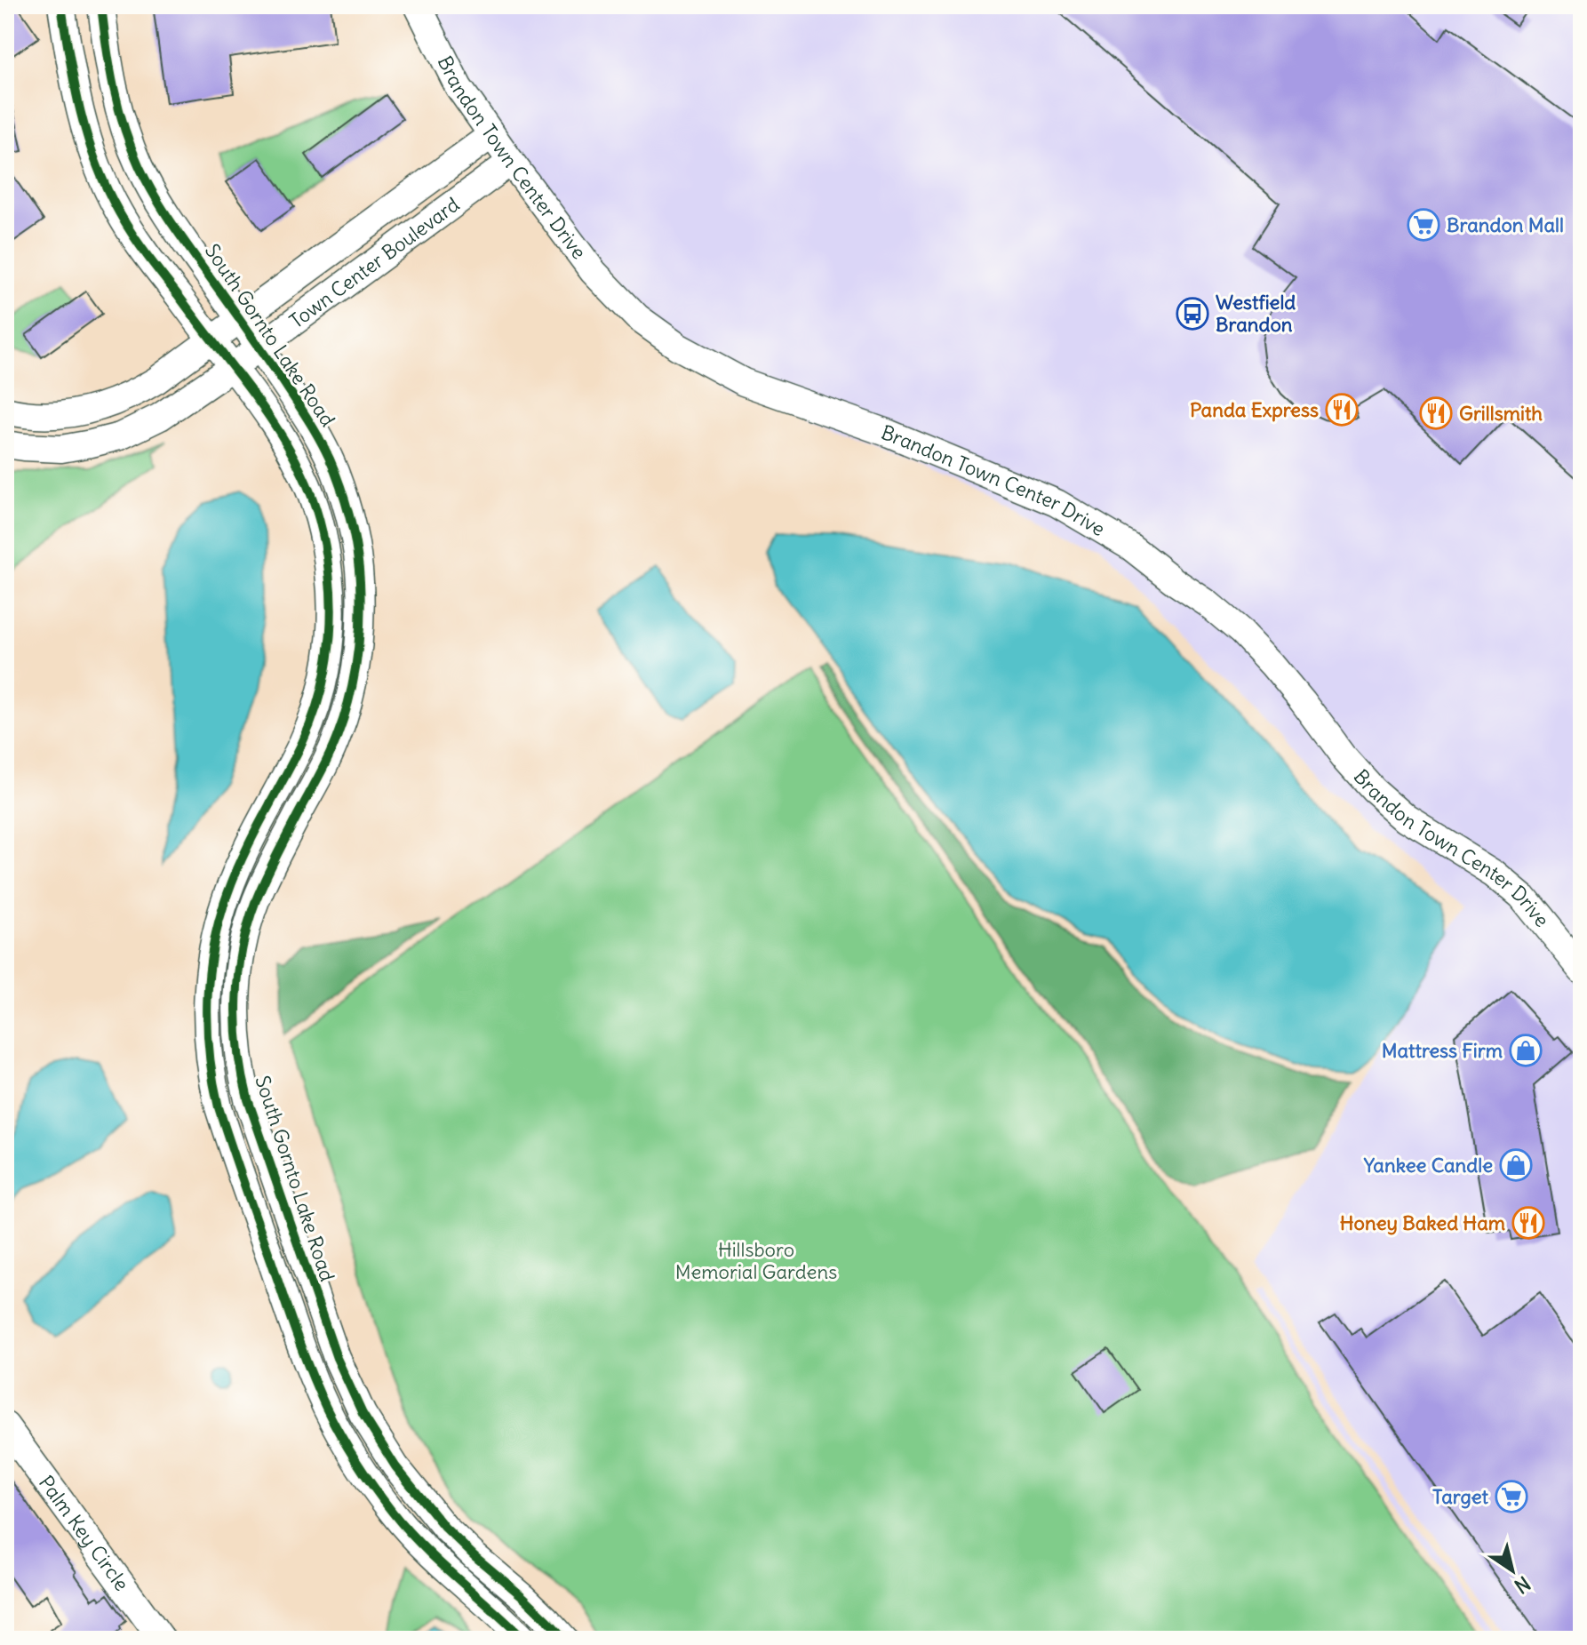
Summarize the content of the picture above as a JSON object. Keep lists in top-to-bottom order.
{
  "streets": {
    "street": [
      "Brandon Town Center Drive",
      "Town Center Boulevard",
      "South Gornto Lake Road",
      "Palm Key Circle"
    ]
  },
  "crossings": [
    ["Brandon Town Center Drive", "Town Center Boulevard"],
    ["Town Center Boulevard", "South Gornto Lake Road"]
  ],
  "parks": ["Hillsboro Memorial Gardens"],
  "places": {
    "supermarket": ["Brandon Mall", "Target"],
    "bus stop": ["Westfield Brandon"],
    "restaurant": ["Panda Express", "Grillsmith", "Honey Baked Ham"],
    "shop": ["Mattress Firm", "Yankee Candle"]
  },
  "north": "bottom right"
}
